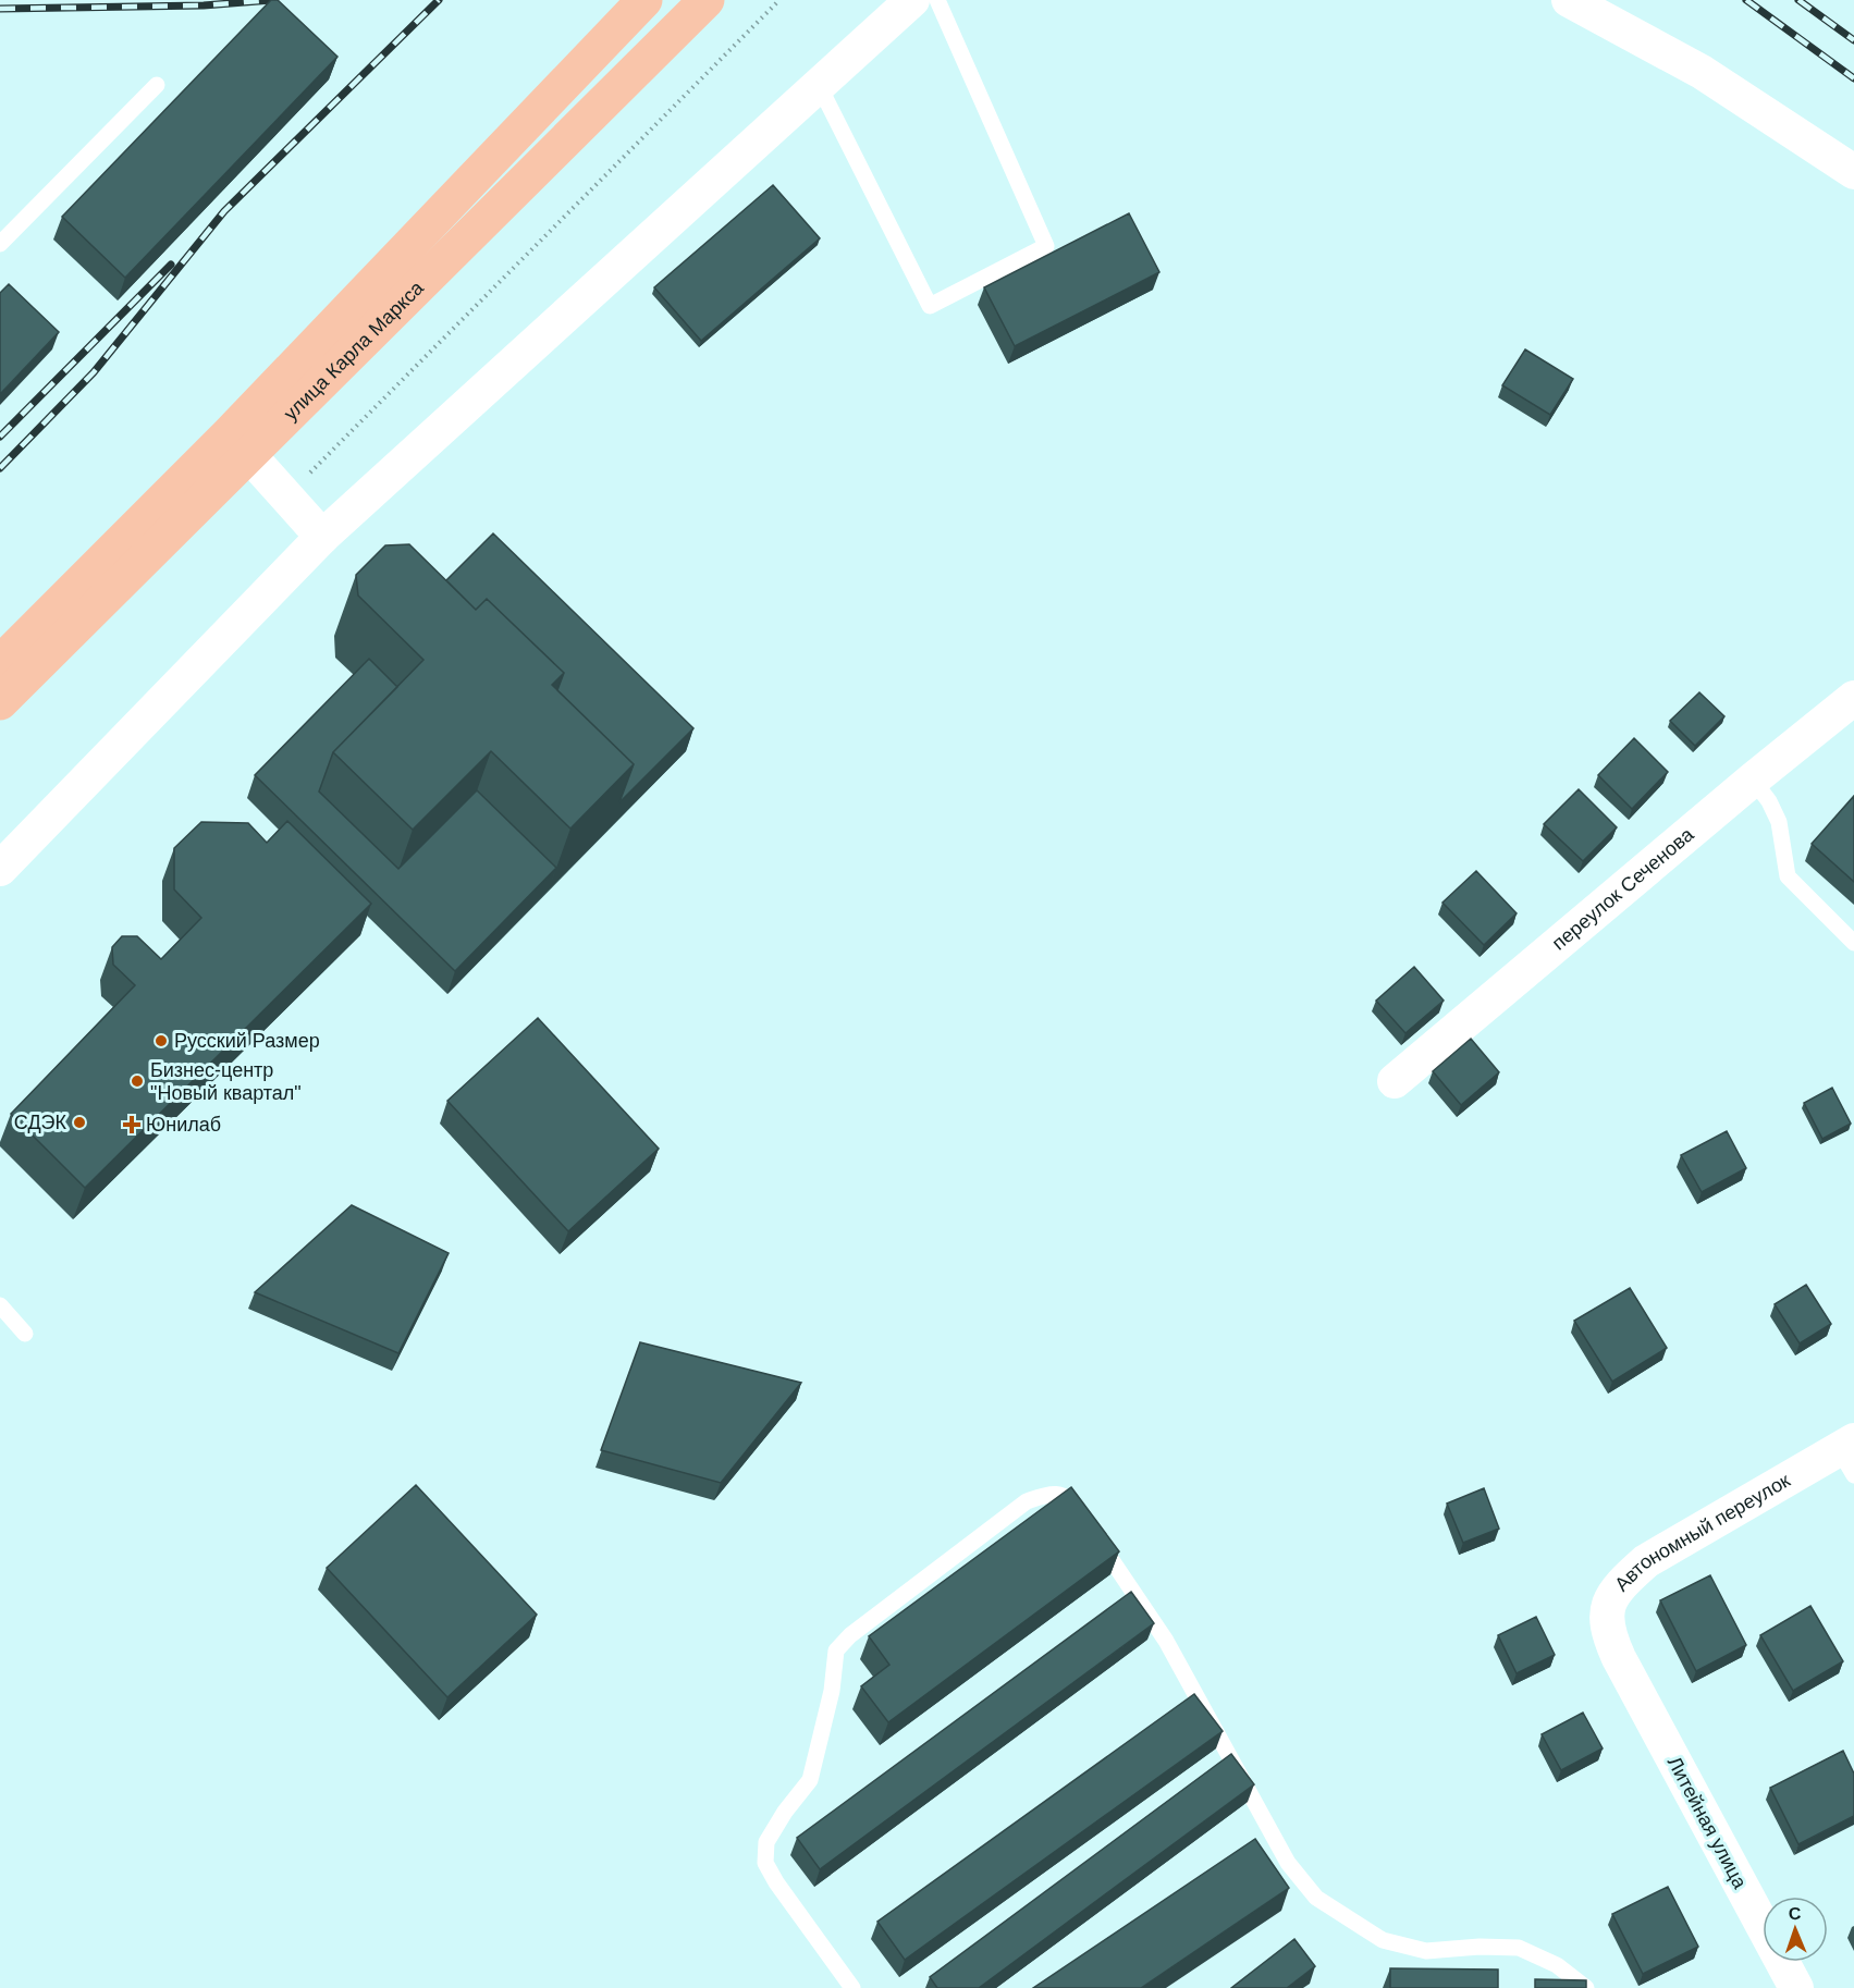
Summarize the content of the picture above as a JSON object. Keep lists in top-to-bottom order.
{
  "streets": {
    "main road": ["улица Карла Маркса"],
    "street": ["переулок Сеченова", "Автономный переулок", "Литейная улица"]
  },
  "crossings": [
    ["Автономный переулок", "Литейная улица"]
  ],
  "places": {
    "other": ["Русский Размер", "Бизнес-центр \"Новый квартал\"", "СДЭК"],
    "health": ["Юнилаб"]
  },
  "north": "top"
}
